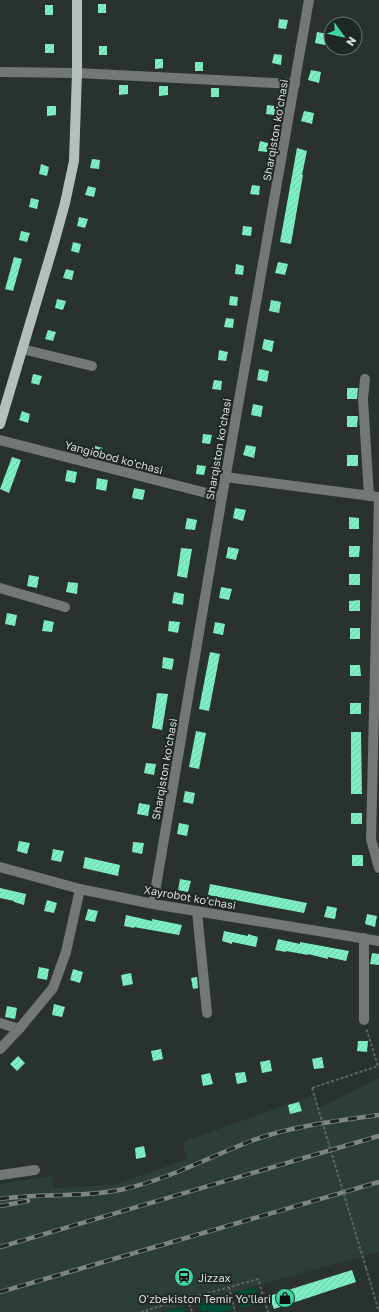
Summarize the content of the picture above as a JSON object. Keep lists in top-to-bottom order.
{
  "streets": {
    "street": ["Sharqiston ko'chasi", "Yangiobod ko'chasi", "Xayrobot ko'chasi"]
  },
  "crossings": [
    ["Sharqiston ko'chasi", "Yangiobod ko'chasi"],
    ["Sharqiston ko'chasi", "Xayrobot ko'chasi"]
  ],
  "places": {
    "station": ["Jizzax"],
    "shop": ["O'zbekiston Temir Yo'llari"]
  },
  "north": "bottom right"
}
